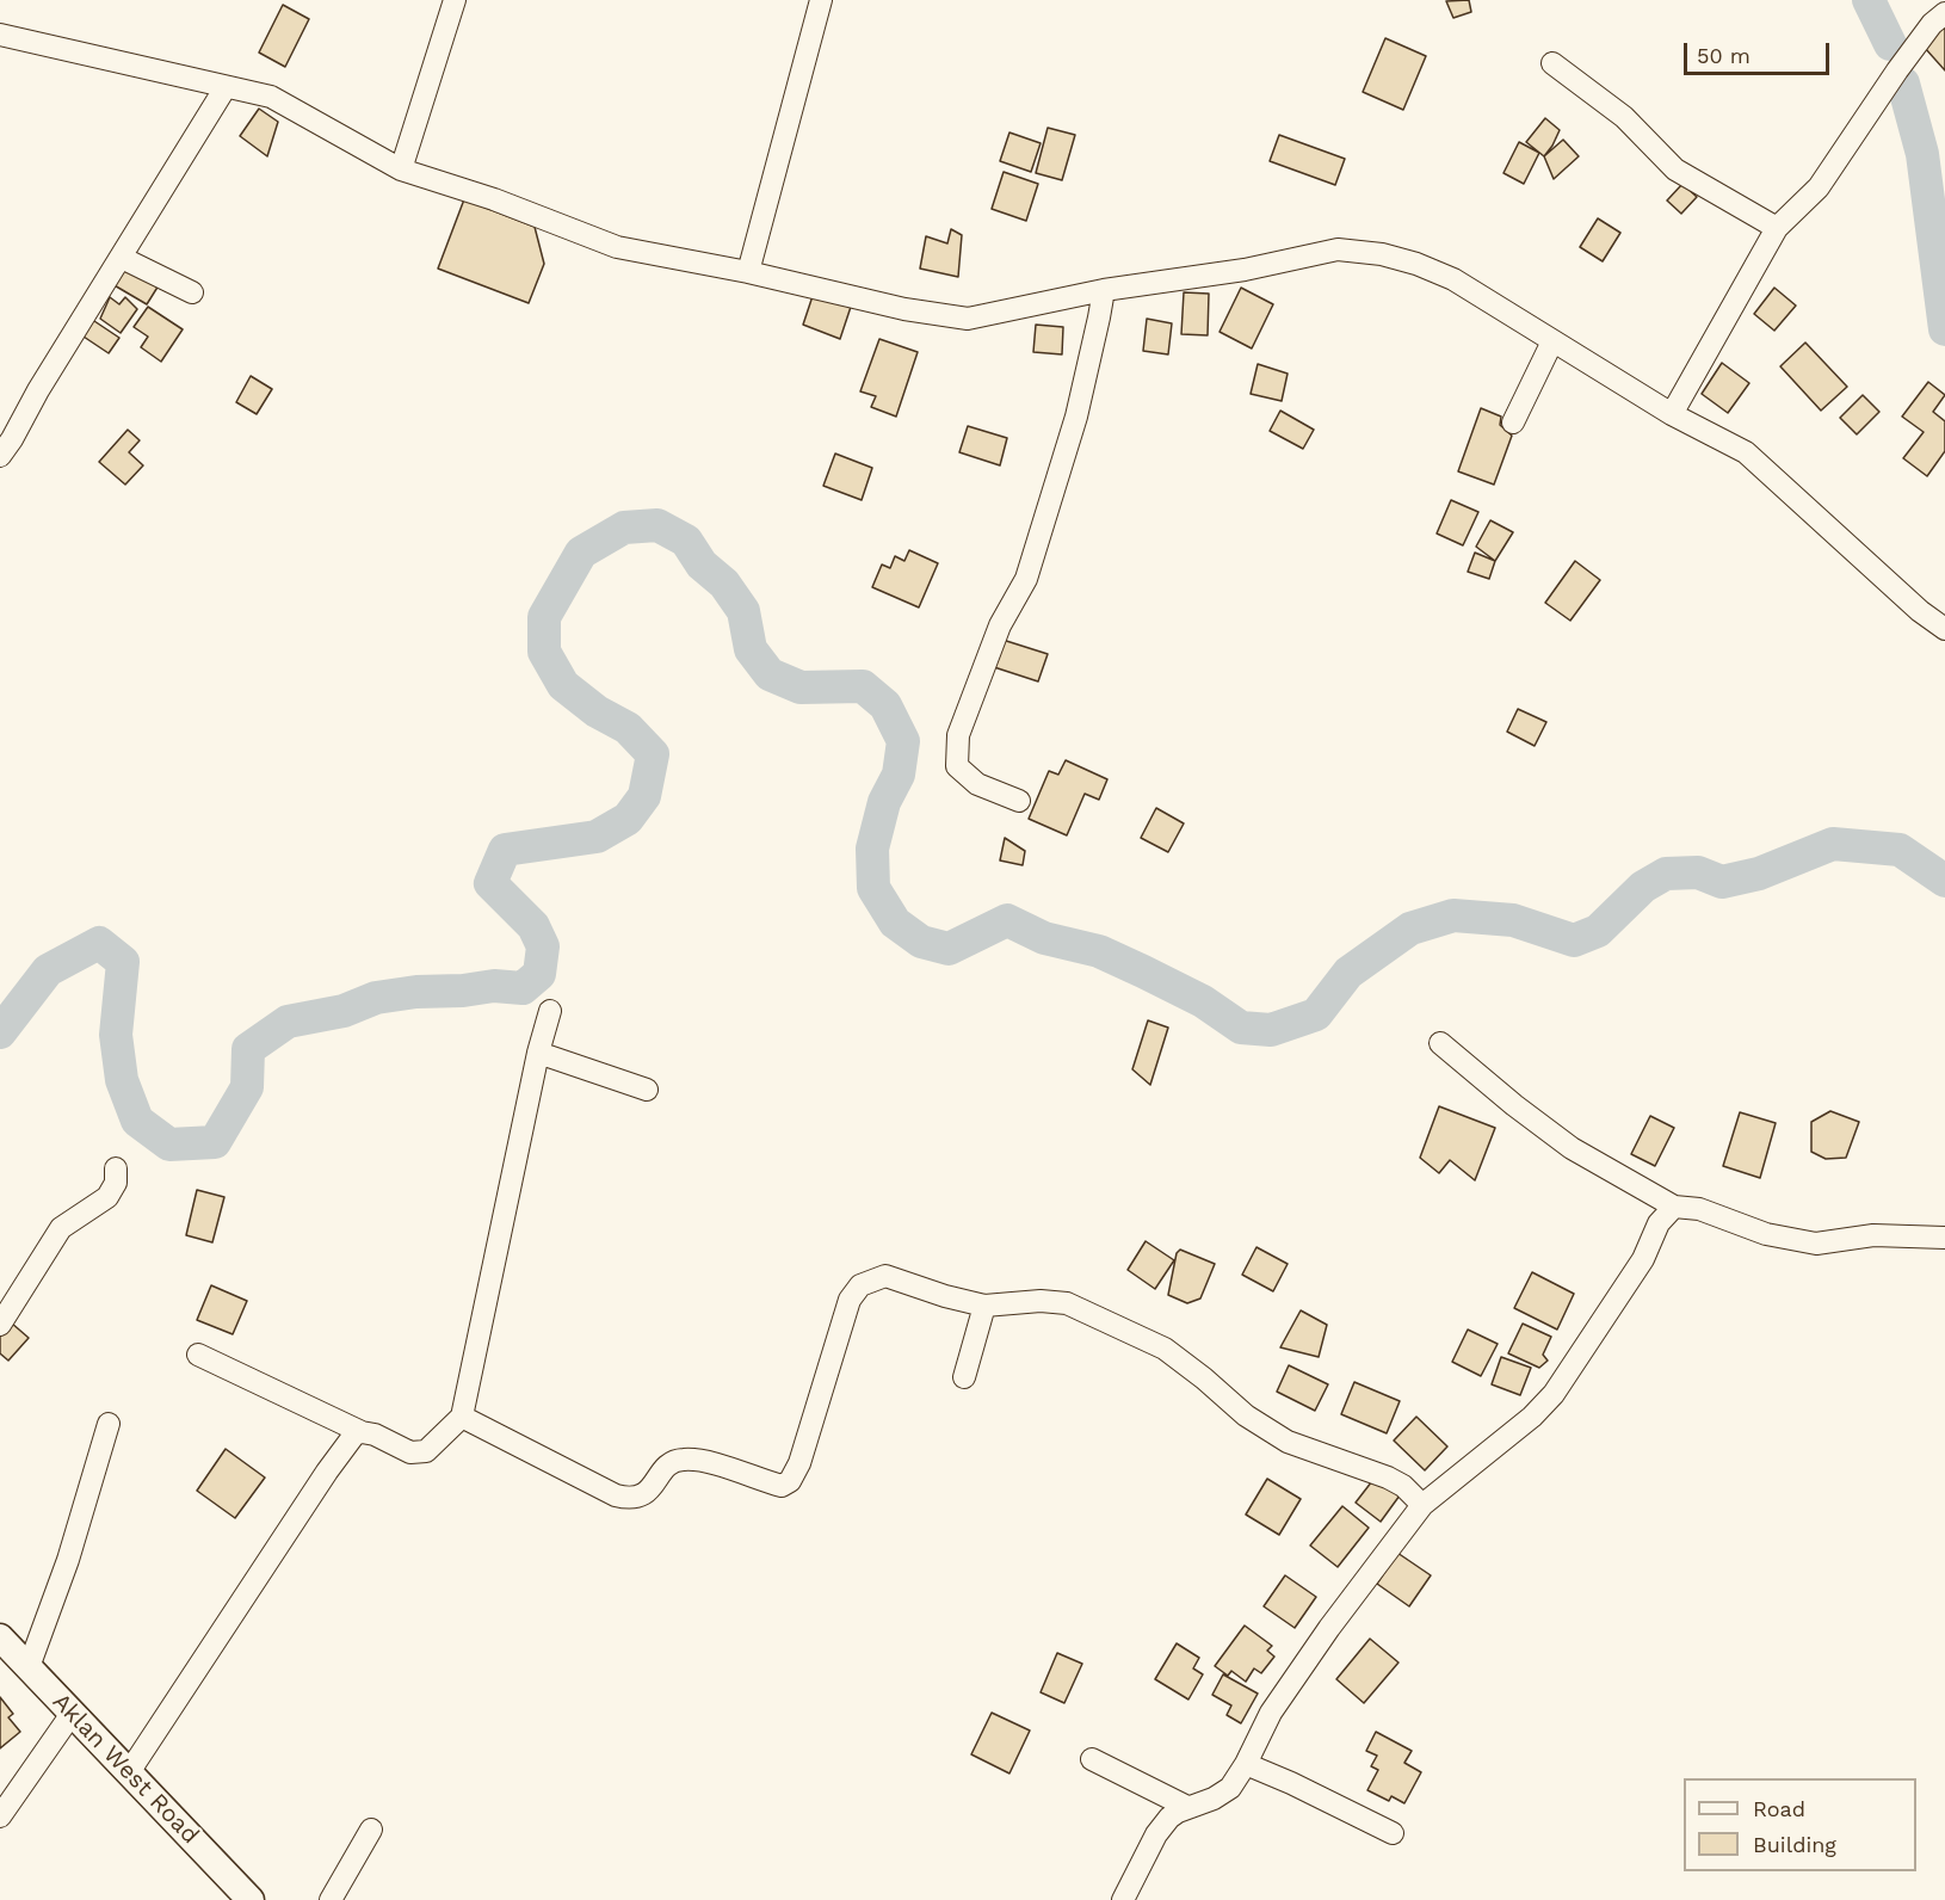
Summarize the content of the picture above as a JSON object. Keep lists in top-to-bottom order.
{
  "streets": {
    "main road": ["Aklan West Road"]
  },
  "legend": ["Road", "Building"],
  "scale_bar": "50 m"
}
